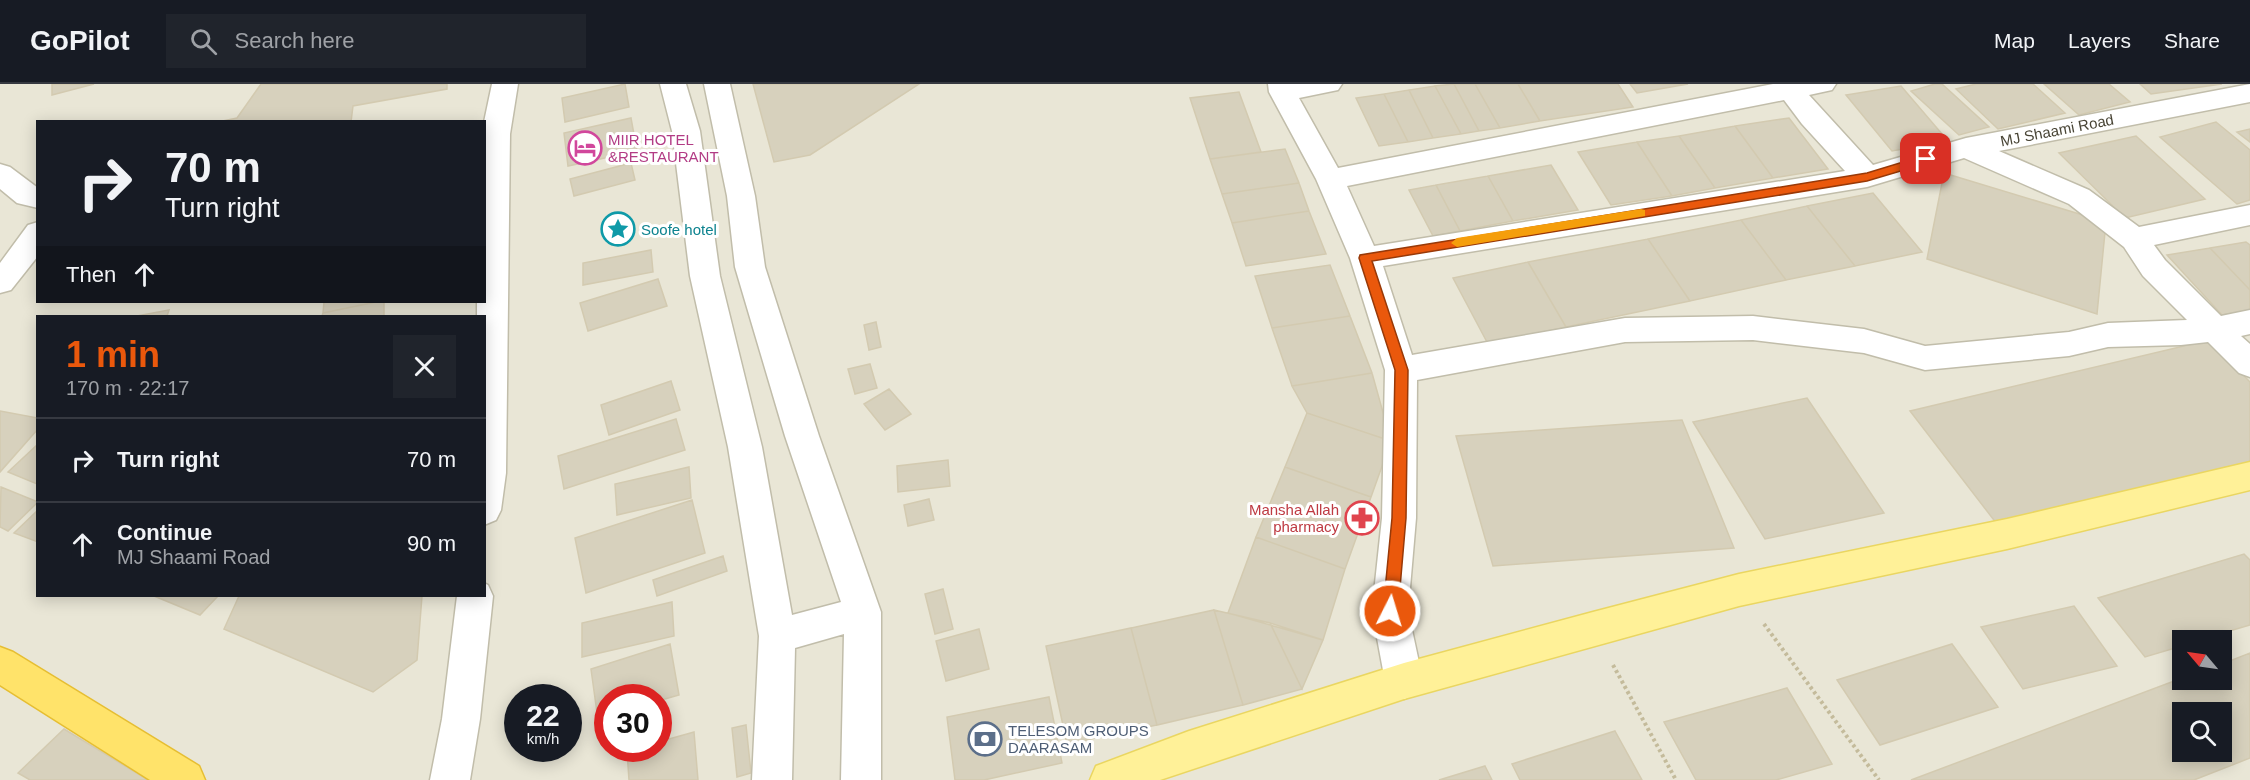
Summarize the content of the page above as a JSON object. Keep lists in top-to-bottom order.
{
  "streets": {
    "street": ["MJ Shaami Road"]
  },
  "places": {
    "hotel": ["MIIR HOTEL &RESTAURANT"],
    "place": ["Soofe hotel"],
    "pharmacy": ["Mansha Allah pharmacy"],
    "bank": ["TELESOM GROUPS DAARASAM"]
  },
  "north": "top left",
  "page": {
    "header": "GoPilot",
    "search": "Search here",
    "nav": ["Map", "Layers", "Share"],
    "turn": ["70 m", "Turn right"],
    "then": "Then",
    "heading": ["1 min", "170 m · 22:17"],
    "list": [
      {
        "name": "Turn right",
        "value": "70 m"
      },
      {
        "name": "Continue",
        "note": "MJ Shaami Road",
        "value": "90 m"
      }
    ],
    "speed": "22 km/h",
    "limit": "30"
  }
}
